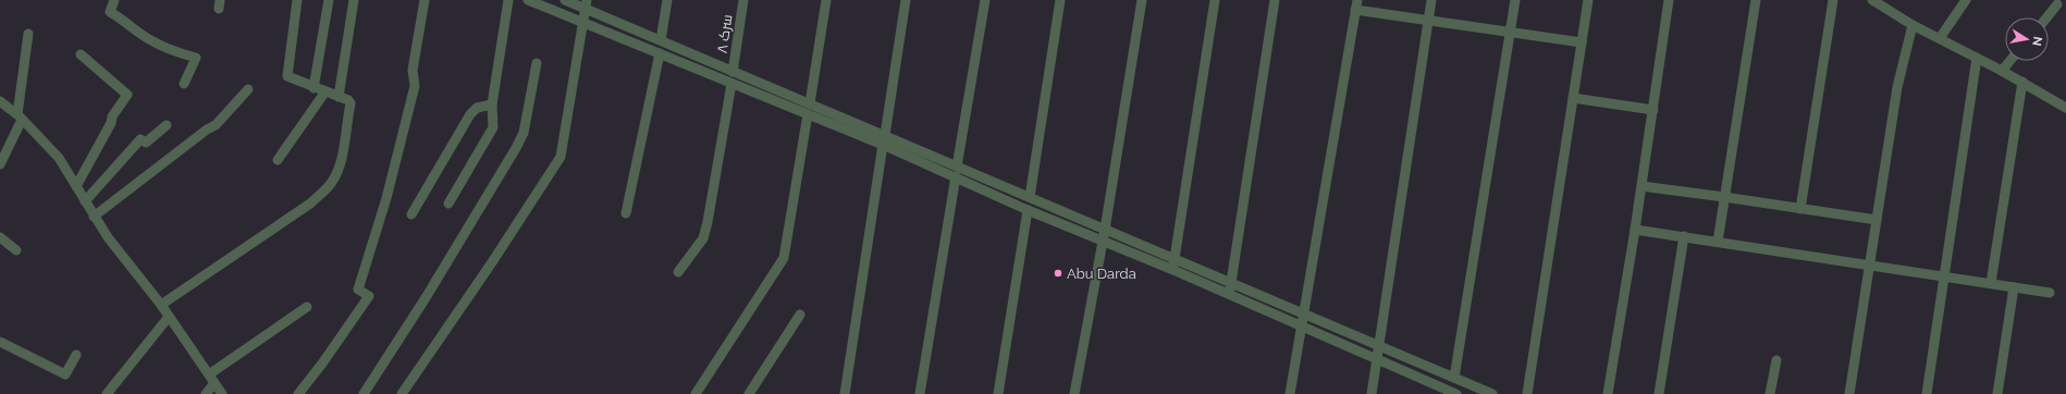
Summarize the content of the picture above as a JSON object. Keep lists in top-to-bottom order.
{
  "streets": {
    "street": ["سرک ۸"]
  },
  "places": ["Abu Darda"],
  "north": "right"
}
